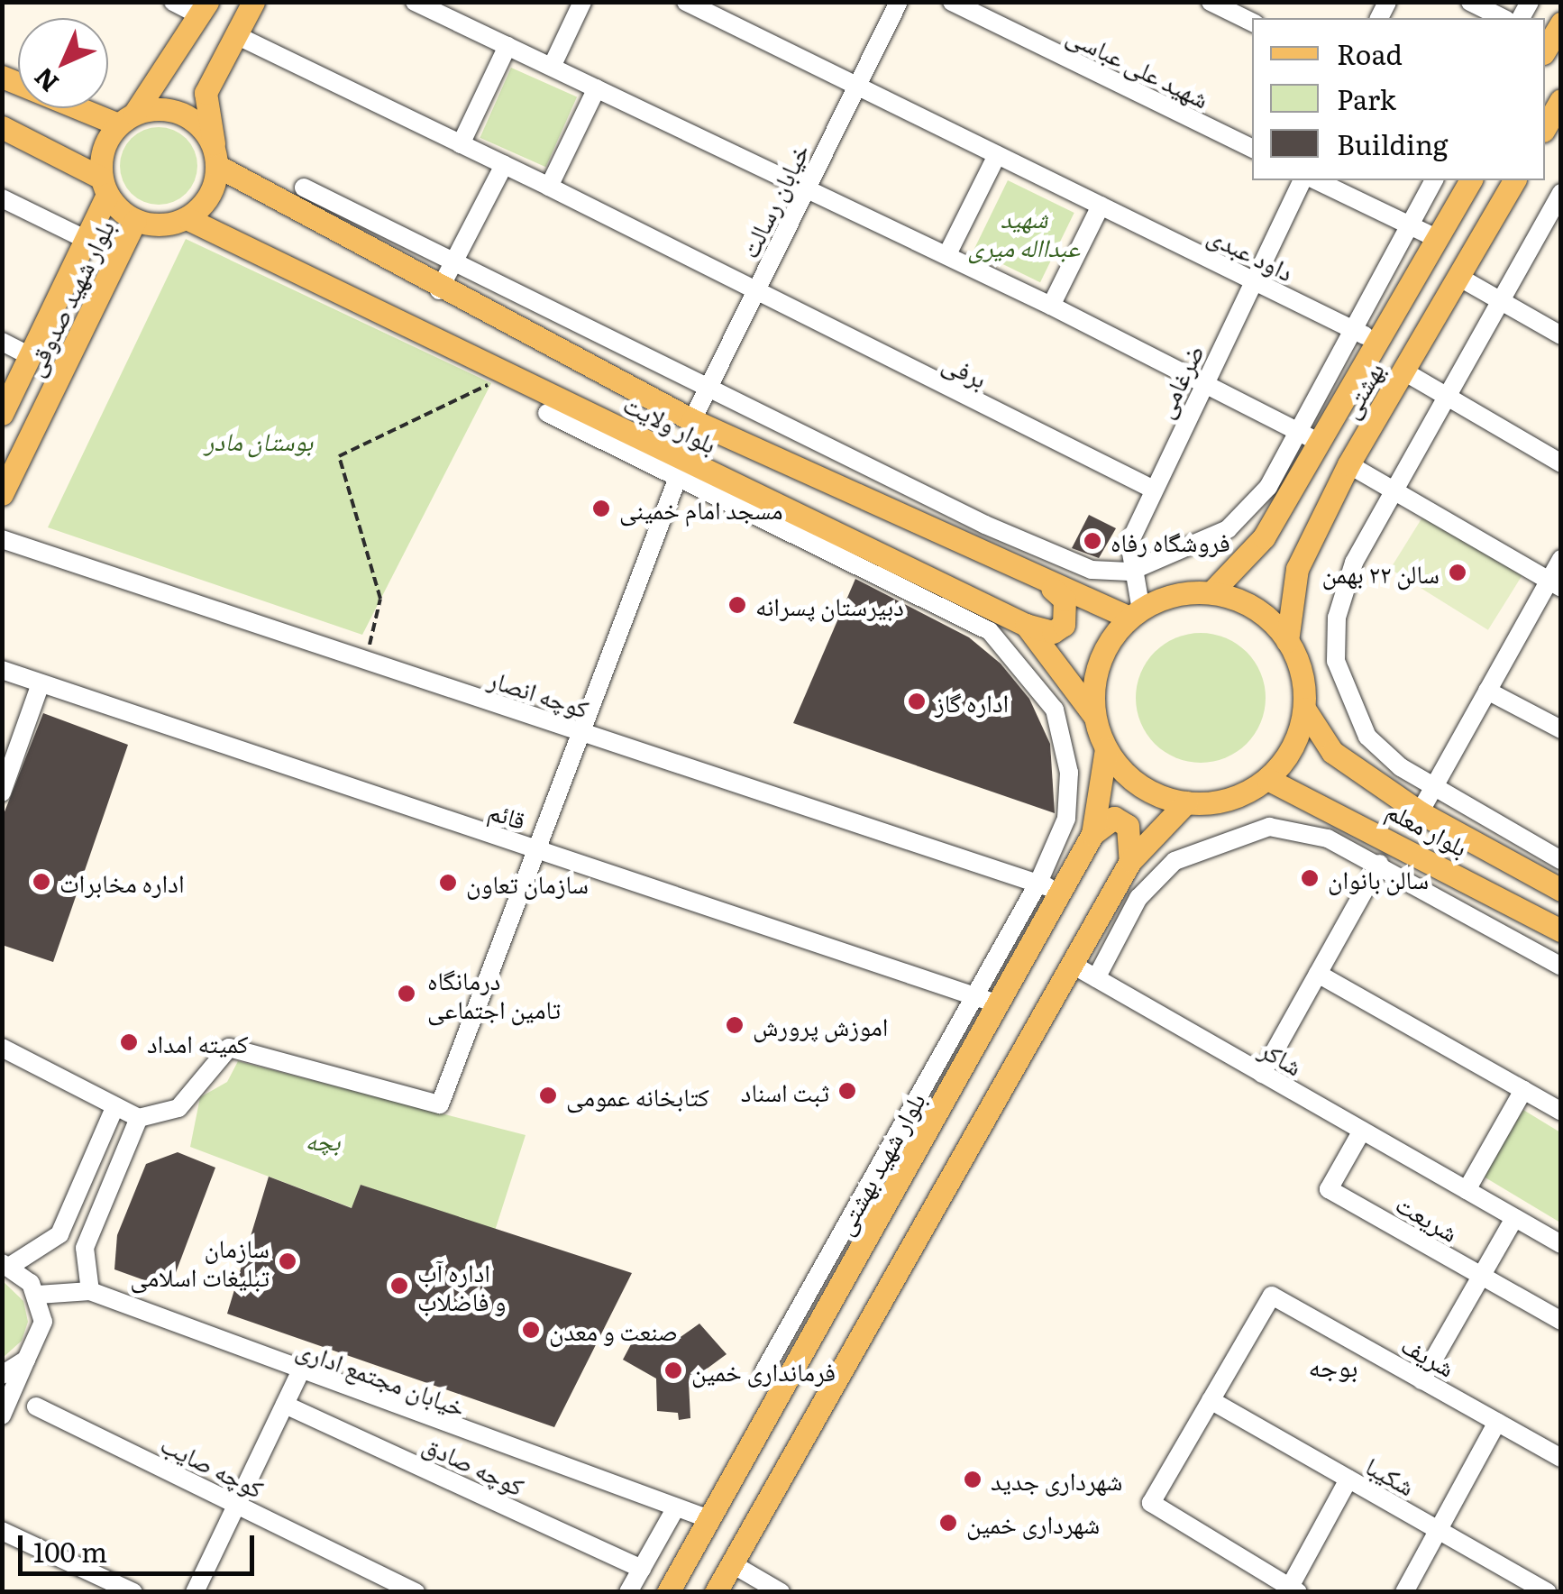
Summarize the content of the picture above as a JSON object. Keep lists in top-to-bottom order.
{
  "streets": {
    "main road": [
      "بلوار شهید صدوقی",
      "بهشتی",
      "بلوار ولایت",
      "بلوار معلم",
      "بلوار شهید بهشتی"
    ],
    "street": [
      "شهید علی عباسی",
      "خیابان رسالت",
      "داود عبدی",
      "برفی",
      "ضرغامی",
      "کوچه انصار",
      "قائم",
      "شاکر",
      "شریعت",
      "شریف",
      "خیابان مجتمع اداری",
      "کوچه صادق",
      "کوچه صایب",
      "شکیبا"
    ]
  },
  "crossings": [
    ["خیابان رسالت", "داود عبدی"],
    ["خیابان رسالت", "برفی"],
    ["خیابان رسالت", "بلوار ولایت"],
    ["داود عبدی", "ضرغامی"],
    ["داود عبدی", "بهشتی"],
    ["بلوار شهید صدوقی", "بلوار ولایت"],
    ["برفی", "ضرغامی"],
    ["ضرغامی", "بهشتی"],
    ["ضرغامی", "بلوار ولایت"],
    ["ضرغامی", "بلوار معلم"],
    ["ضرغامی", "بلوار شهید بهشتی"],
    ["بهشتی", "بلوار ولایت"],
    ["بهشتی", "بلوار معلم"],
    ["بهشتی", "بلوار شهید بهشتی"],
    ["بلوار ولایت", "بلوار معلم"],
    ["بلوار ولایت", "بلوار شهید بهشتی"],
    ["کوچه انصار", "بلوار شهید بهشتی"],
    ["قائم", "بلوار شهید بهشتی"],
    ["بلوار معلم", "بلوار شهید بهشتی"],
    ["شاکر", "شریعت"],
    ["بلوار شهید بهشتی", "خیابان مجتمع اداری"],
    ["شریف", "شکیبا"]
  ],
  "districts": ["بوجه"],
  "parks": ["شهید عبدااله میری", "بوستان مادر", "بچه"],
  "places": [
    "مسجد امام خمینی",
    "فروشگاه رفاه",
    "سالن ۲۲ بهمن",
    "دبیرستان پسرانه",
    "اداره گاز",
    "سالن بانوان",
    "اداره مخابرات",
    "سازمان تعاون",
    "درمانگاه تامین اجتماعی",
    "اموزش پرورش",
    "کمیته امداد",
    "ثبت اسناد",
    "کتابخانه عمومی",
    "سازمان تبلیغات اسلامی",
    "اداره آب و فاضلاب",
    "صنعت و معدن",
    "فرمانداری خمین",
    "شهرداری جدید",
    "شهرداری خمین"
  ],
  "legend": ["Road", "Park", "Building"],
  "scale_bar": "100 m",
  "north": "bottom left"
}
